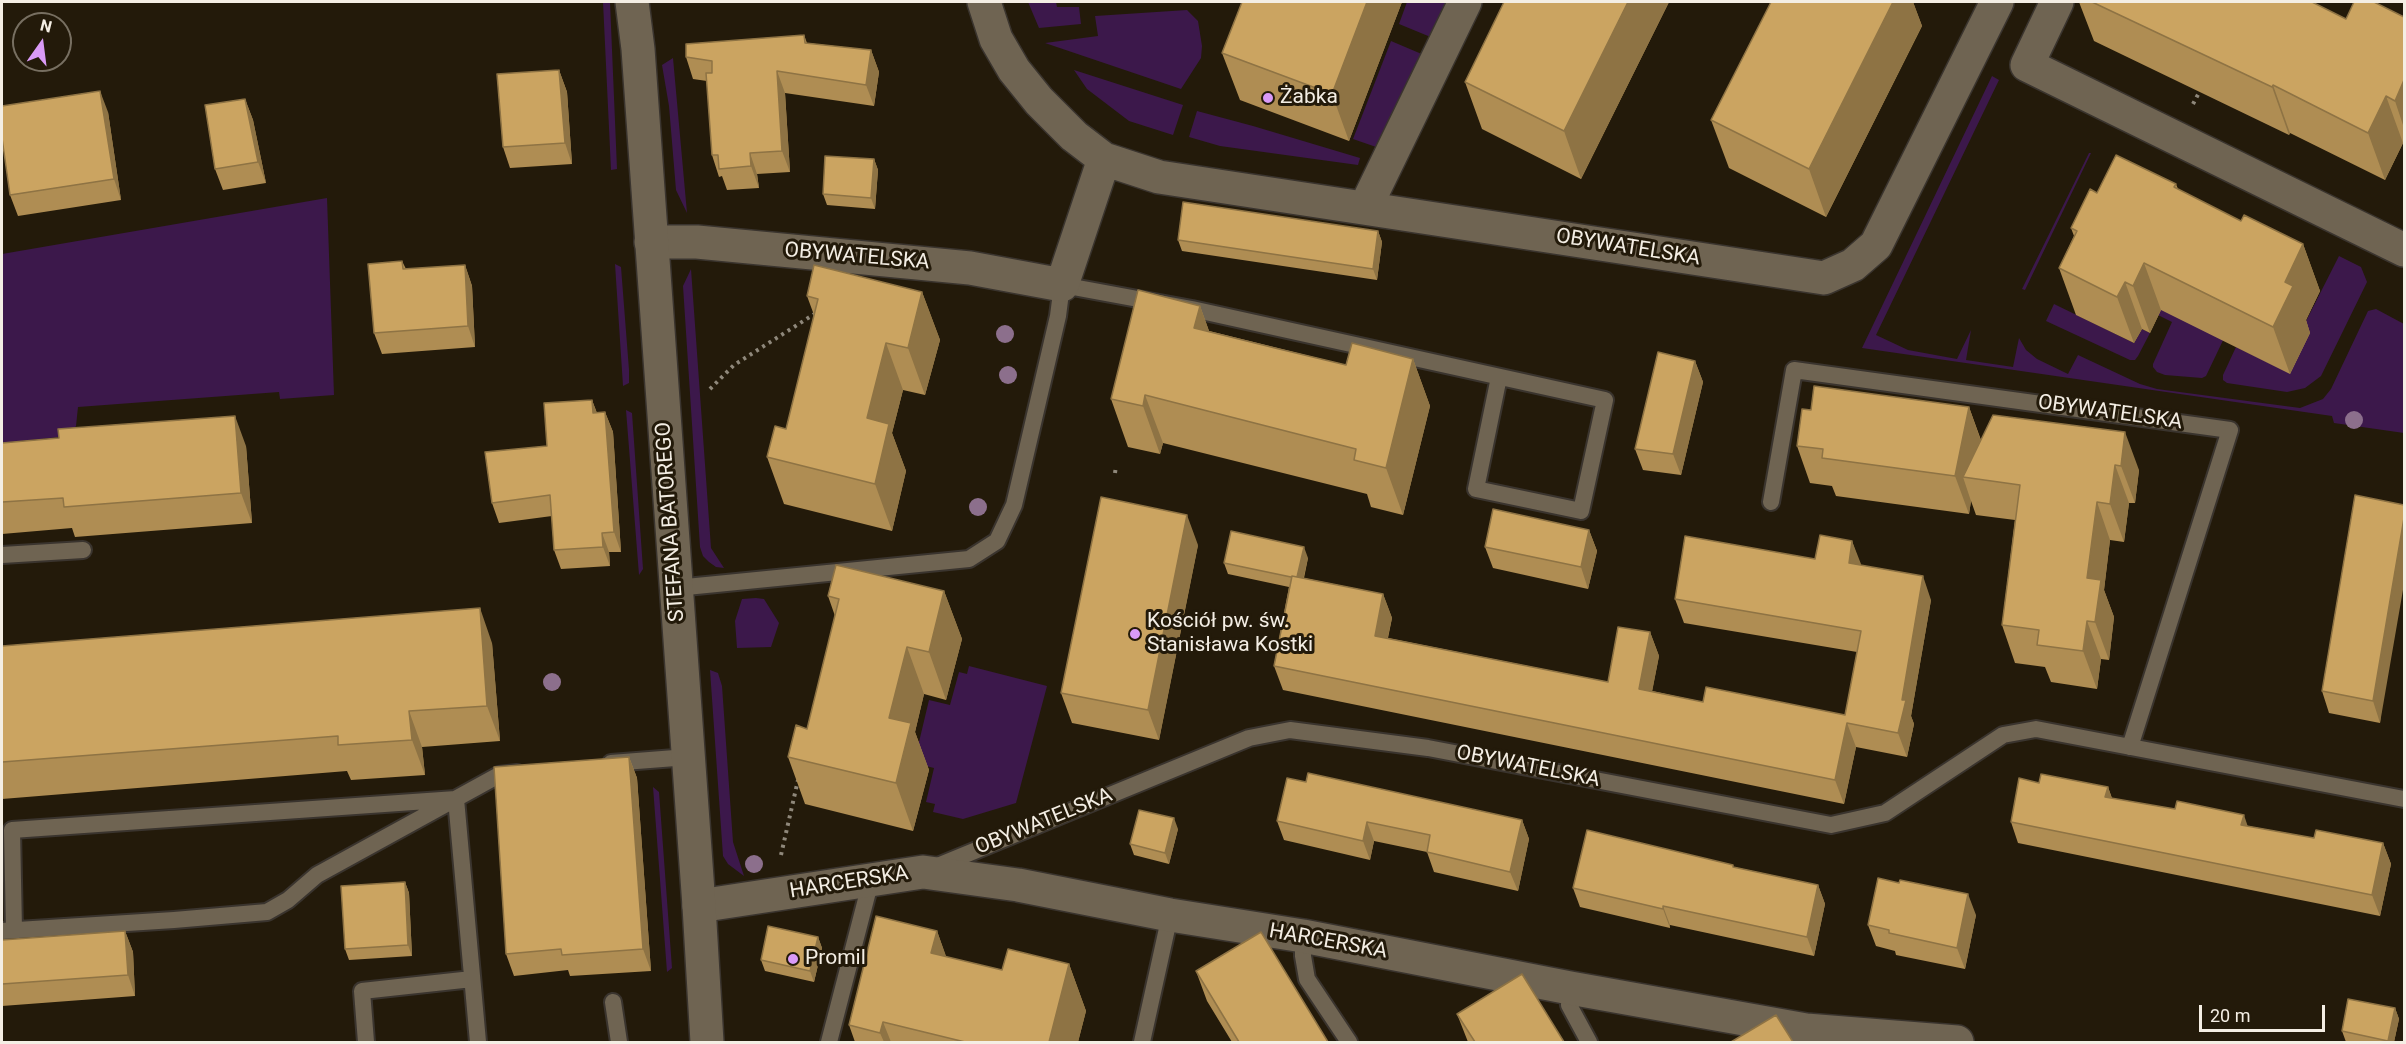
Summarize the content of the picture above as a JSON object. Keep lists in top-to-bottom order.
{
  "streets": {
    "street": ["OBYWATELSKA", "STEFANA BATOREGO", "HARCERSKA"]
  },
  "crossings": [
    ["OBYWATELSKA", "STEFANA BATOREGO"],
    ["OBYWATELSKA", "HARCERSKA"],
    ["STEFANA BATOREGO", "HARCERSKA"]
  ],
  "places": ["Żabka", "Kościół pw. św. Stanisława Kostki", "Promil"],
  "scale_bar": "20 m",
  "north": "top"
}
